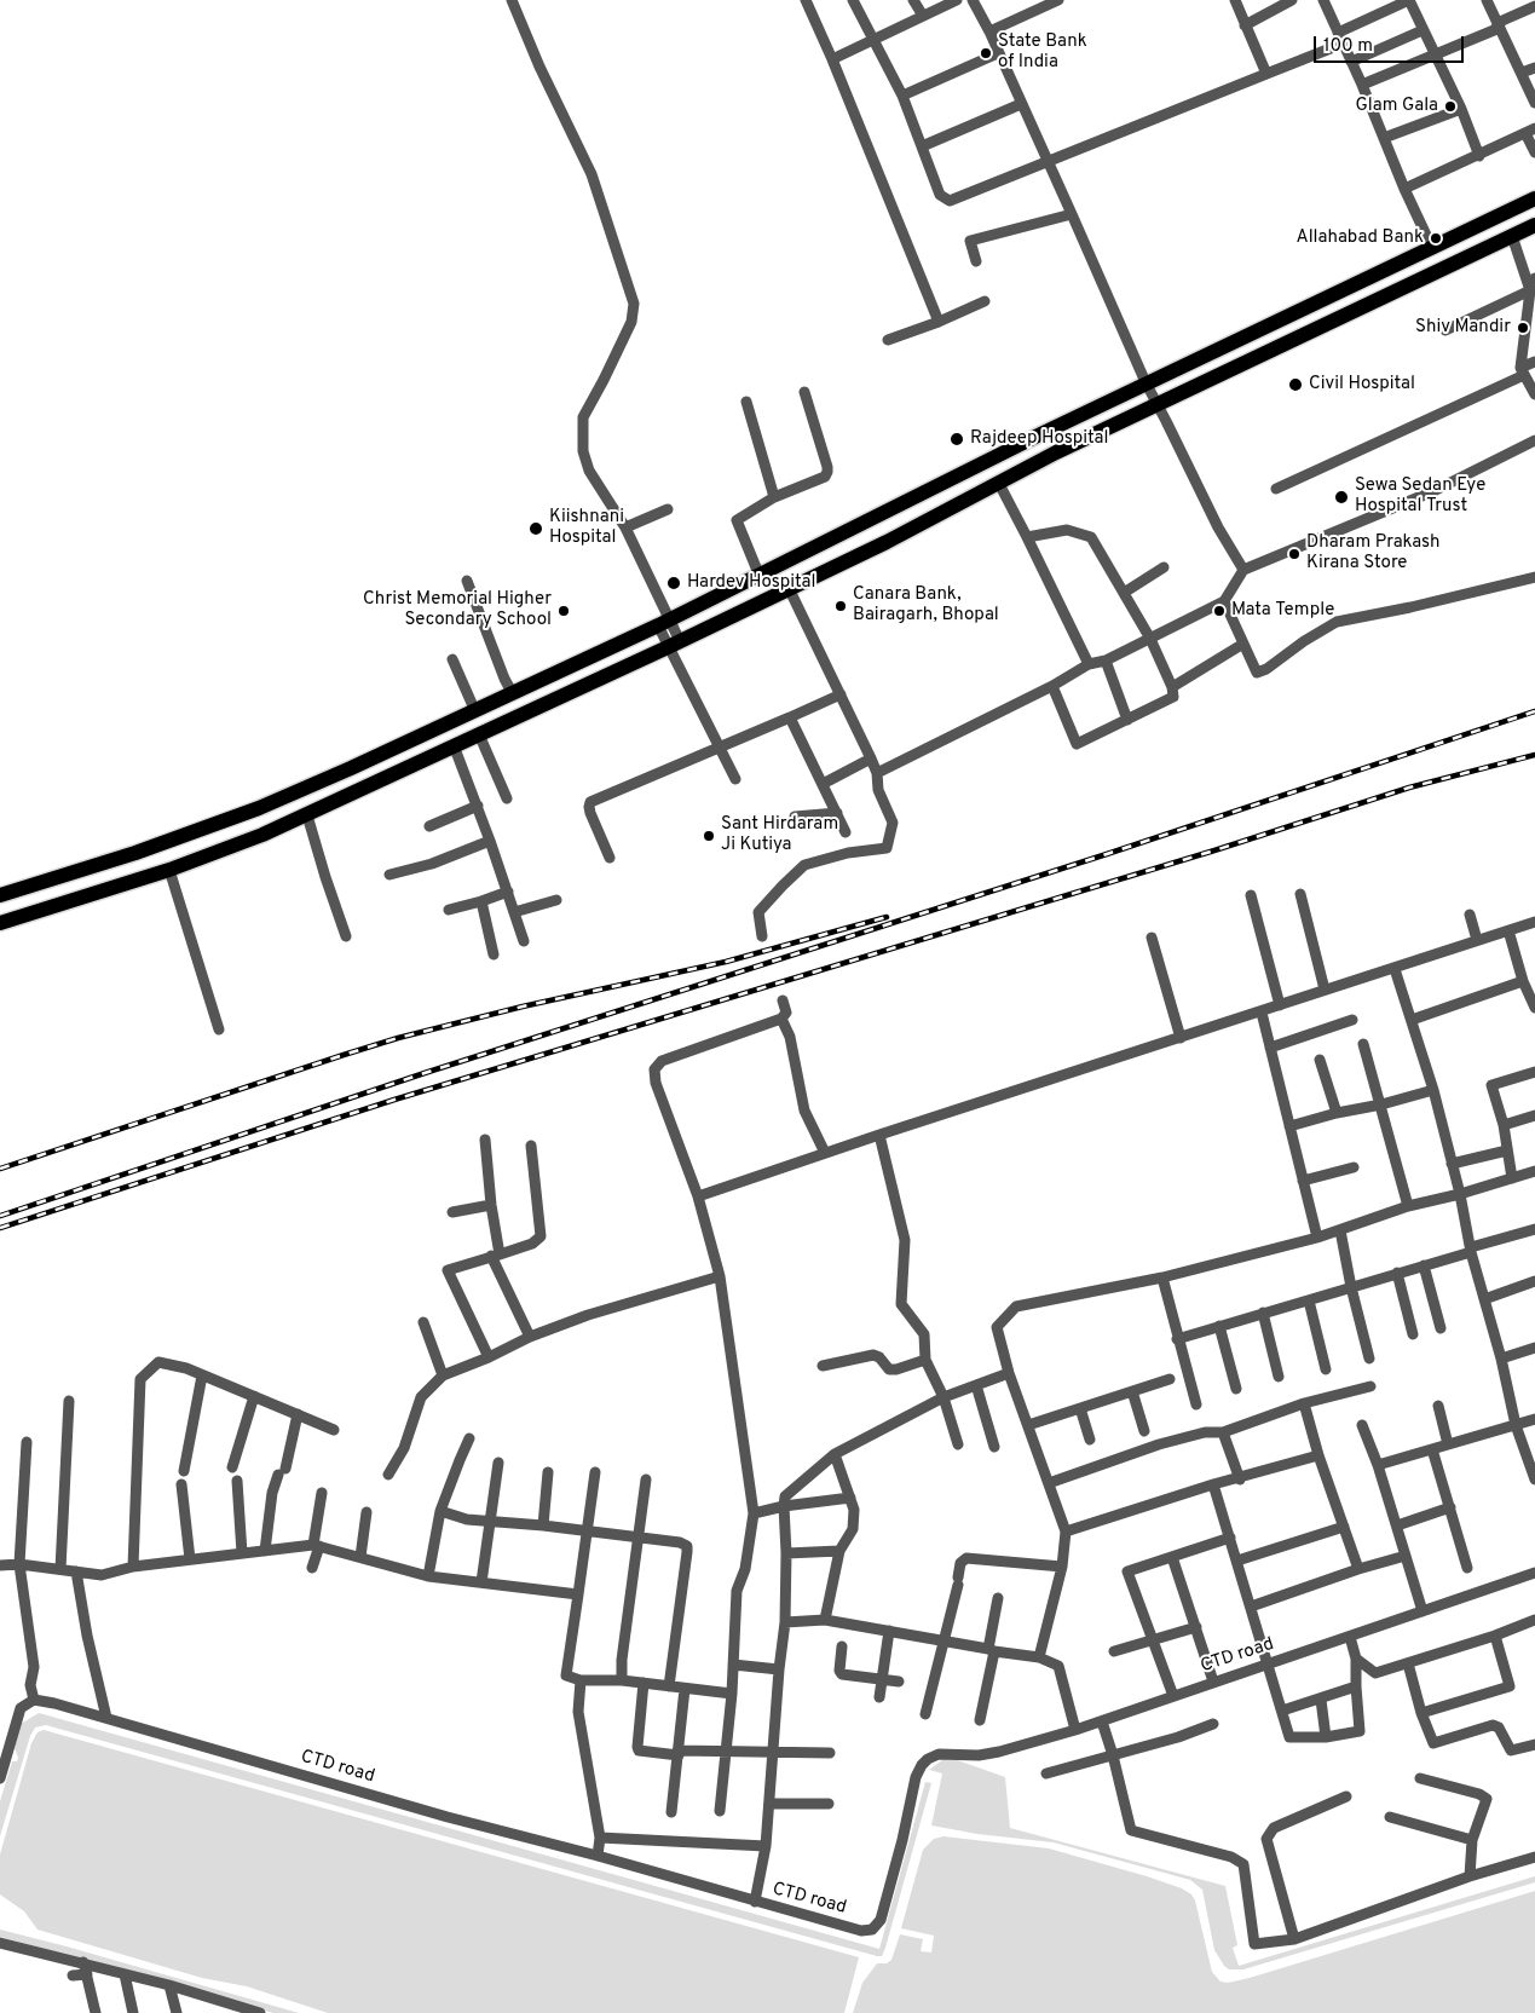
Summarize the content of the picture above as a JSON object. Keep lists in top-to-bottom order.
{
  "streets": {
    "street": ["CTD road"]
  },
  "places": [
    "State Bank of India",
    "Glam Gala",
    "Allahabad Bank",
    "Shiv Mandir",
    "Civil Hospital",
    "Rajdeep Hospital",
    "Sewa Sedan Eye Hospital Trust",
    "Kiishnani Hospital",
    "Dharam Prakash Kirana Store",
    "Hardev Hospital",
    "Canara Bank, Bairagarh, Bhopal",
    "Christ Memorial Higher Secondary School",
    "Mata Temple",
    "Sant Hirdaram Ji Kutiya"
  ],
  "scale_bar": "100 m"
}
